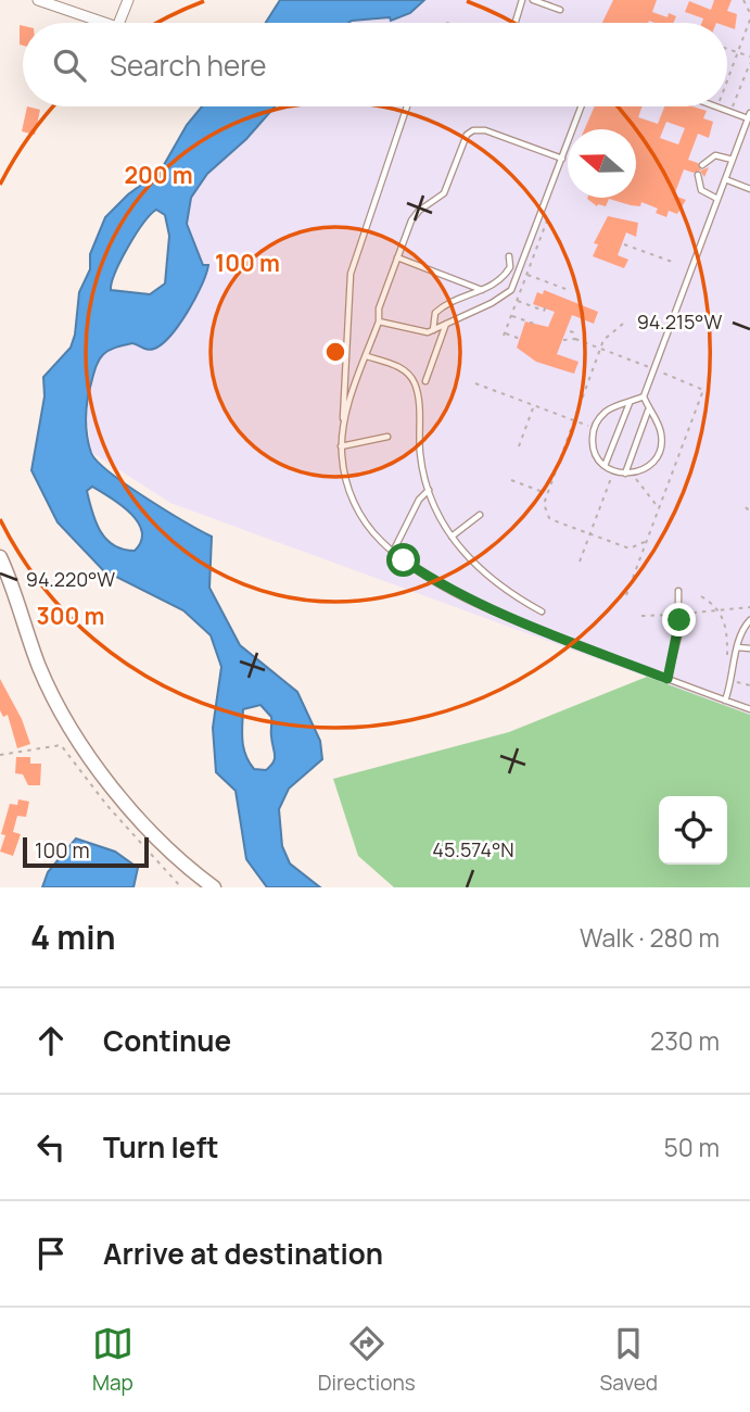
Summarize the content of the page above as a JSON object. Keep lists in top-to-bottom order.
{
  "scale_bar": "100 m",
  "north": "left",
  "page": {
    "search": "Search here",
    "scale": "100 m",
    "heading": ["4 min", "Walk · 280 m"],
    "list": [
      ["Continue", "230 m"],
      ["Turn left", "50 m"],
      "Arrive at destination"
    ],
    "nav": ["Map", "Directions", "Saved"]
  },
  "coordinates": ["94.215°W", "94.220°W", "45.574°N"],
  "rings": ["200 m", "100 m", "300 m"]
}
